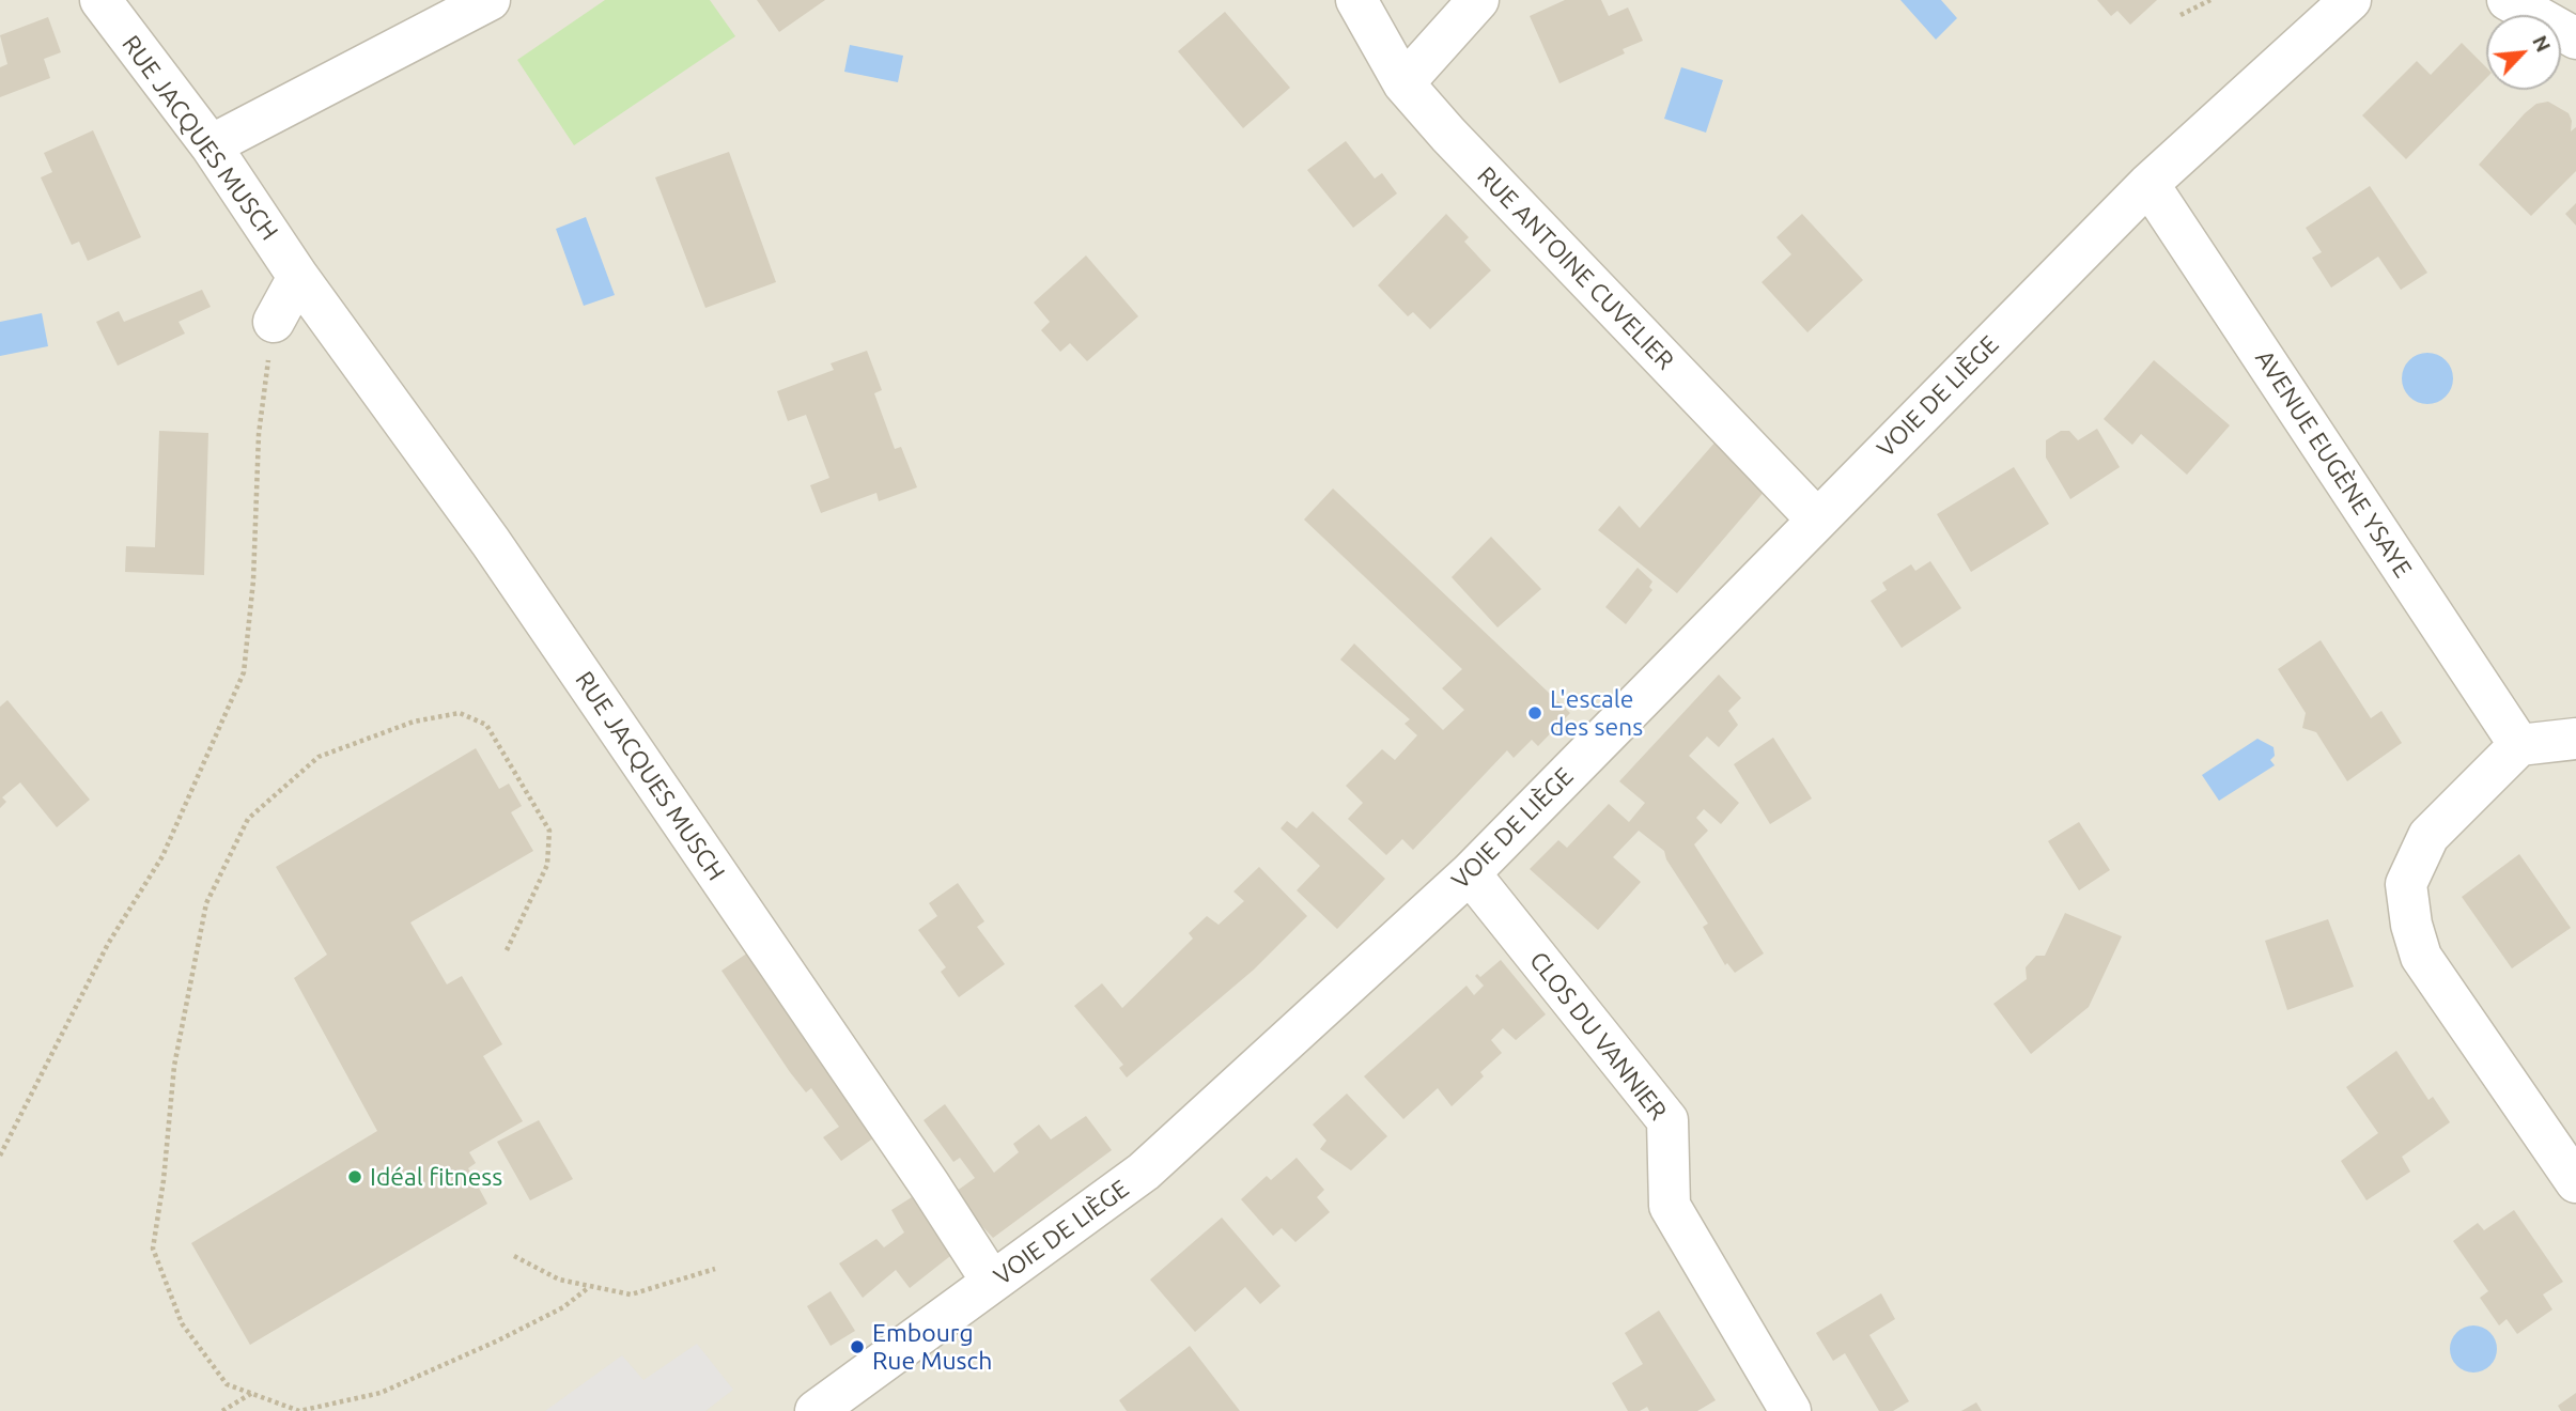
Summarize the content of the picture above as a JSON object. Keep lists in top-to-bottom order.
{
  "streets": {
    "street": [
      "RUE JACQUES MUSCH",
      "RUE ANTOINE CUVELIER",
      "VOIE DE LIÈGE",
      "AVENUE EUGÈNE YSAYE",
      "CLOS DU VANNIER"
    ]
  },
  "crossings": [
    ["RUE JACQUES MUSCH", "VOIE DE LIÈGE"],
    ["RUE ANTOINE CUVELIER", "VOIE DE LIÈGE"],
    ["VOIE DE LIÈGE", "AVENUE EUGÈNE YSAYE"],
    ["VOIE DE LIÈGE", "CLOS DU VANNIER"]
  ],
  "places": ["L'escale des sens", "Idéal fitness", "Embourg Rue Musch"],
  "north": "top right"
}
